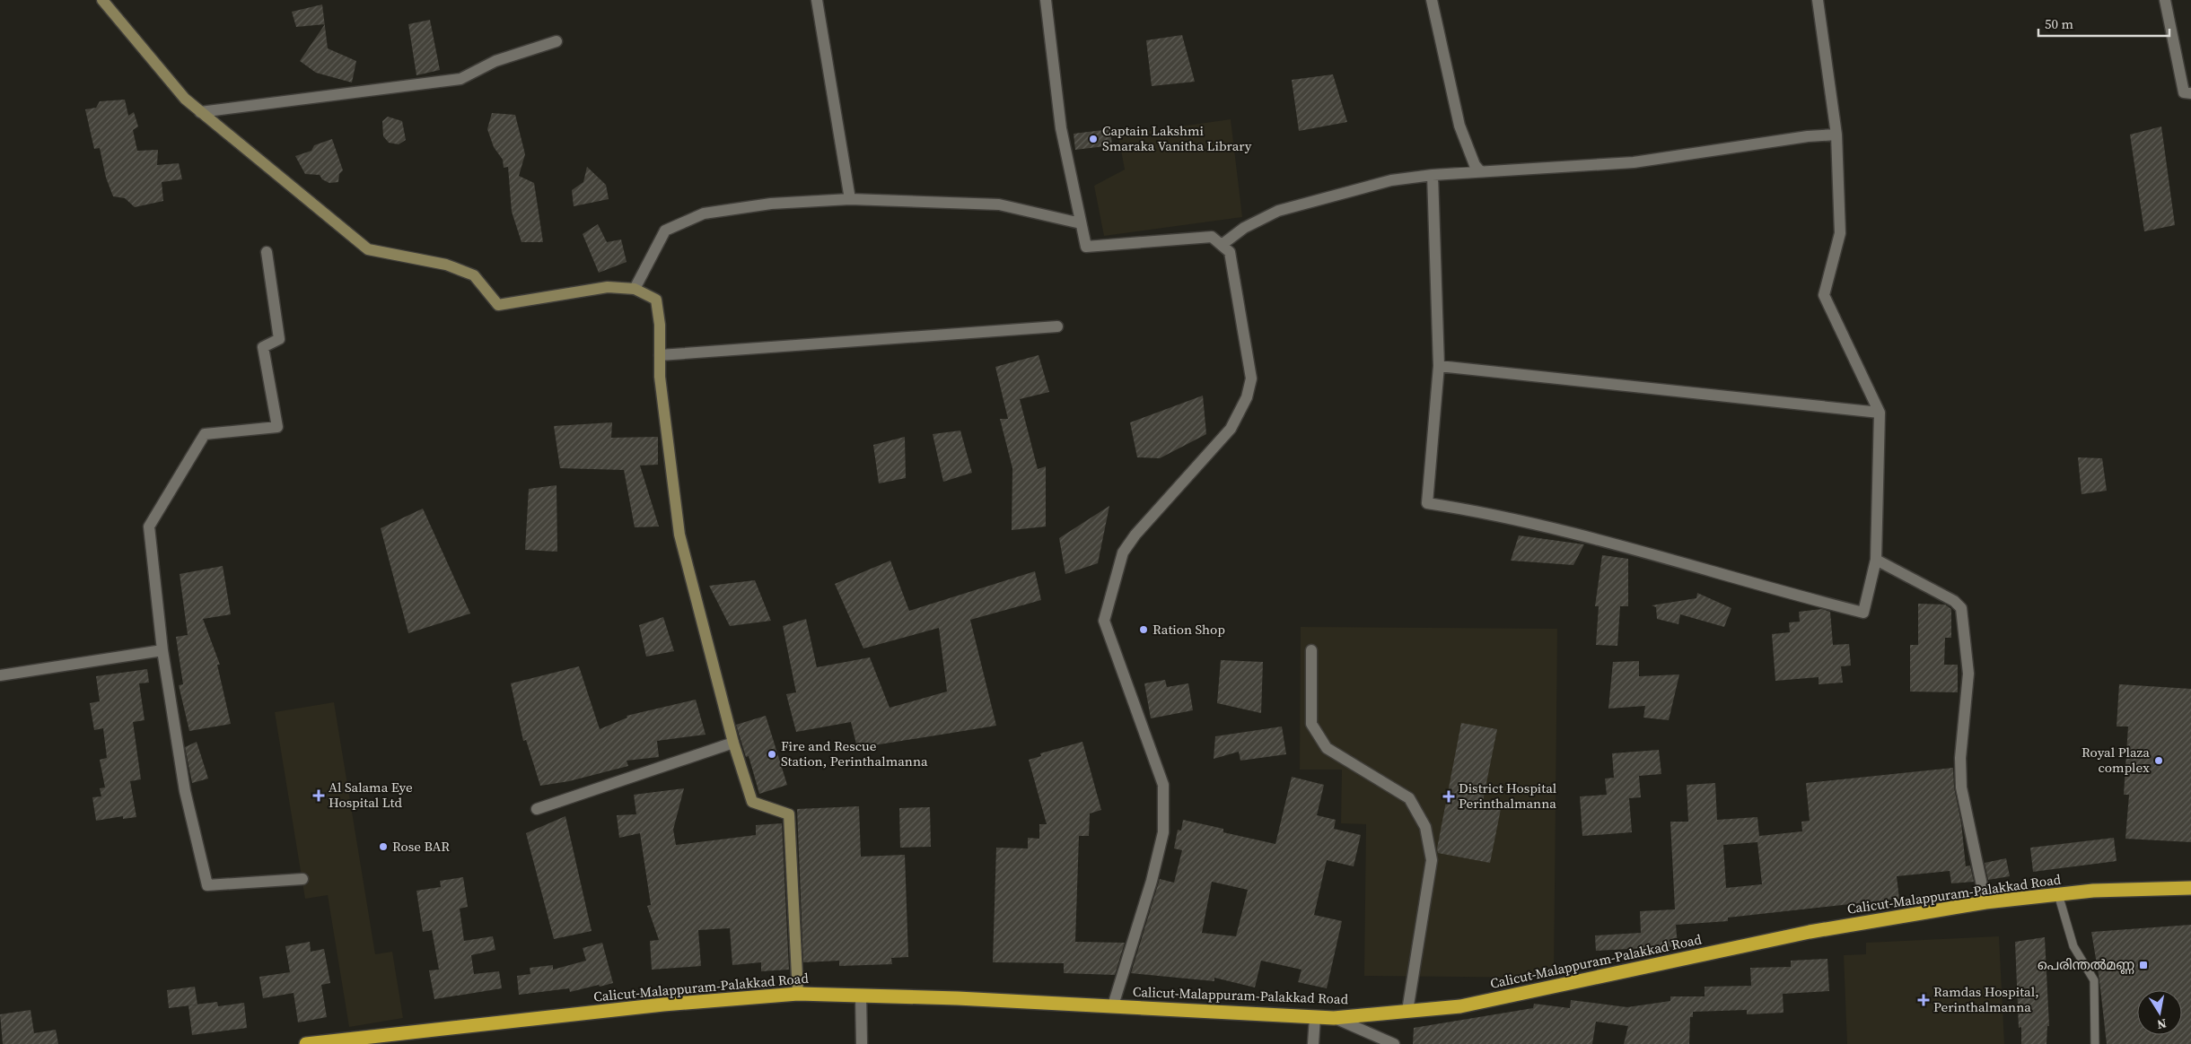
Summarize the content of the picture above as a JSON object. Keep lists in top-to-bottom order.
{
  "streets": {
    "highway": ["Calicut-Malappuram-Palakkad Road"]
  },
  "places": {
    "other": [
      "Captain Lakshmi Smaraka Vanitha Library",
      "Ration Shop",
      "Fire and Rescue Station, Perinthalmanna",
      "Royal Plaza complex",
      "Rose BAR"
    ],
    "health": ["Al Salama Eye Hospital Ltd", "District Hospital Perinthalmanna", "Ramdas Hospital, Perinthalmanna"],
    "transit": ["പെരിന്തൽമണ്ണ"]
  },
  "scale_bar": "50 m",
  "north": "bottom"
}
